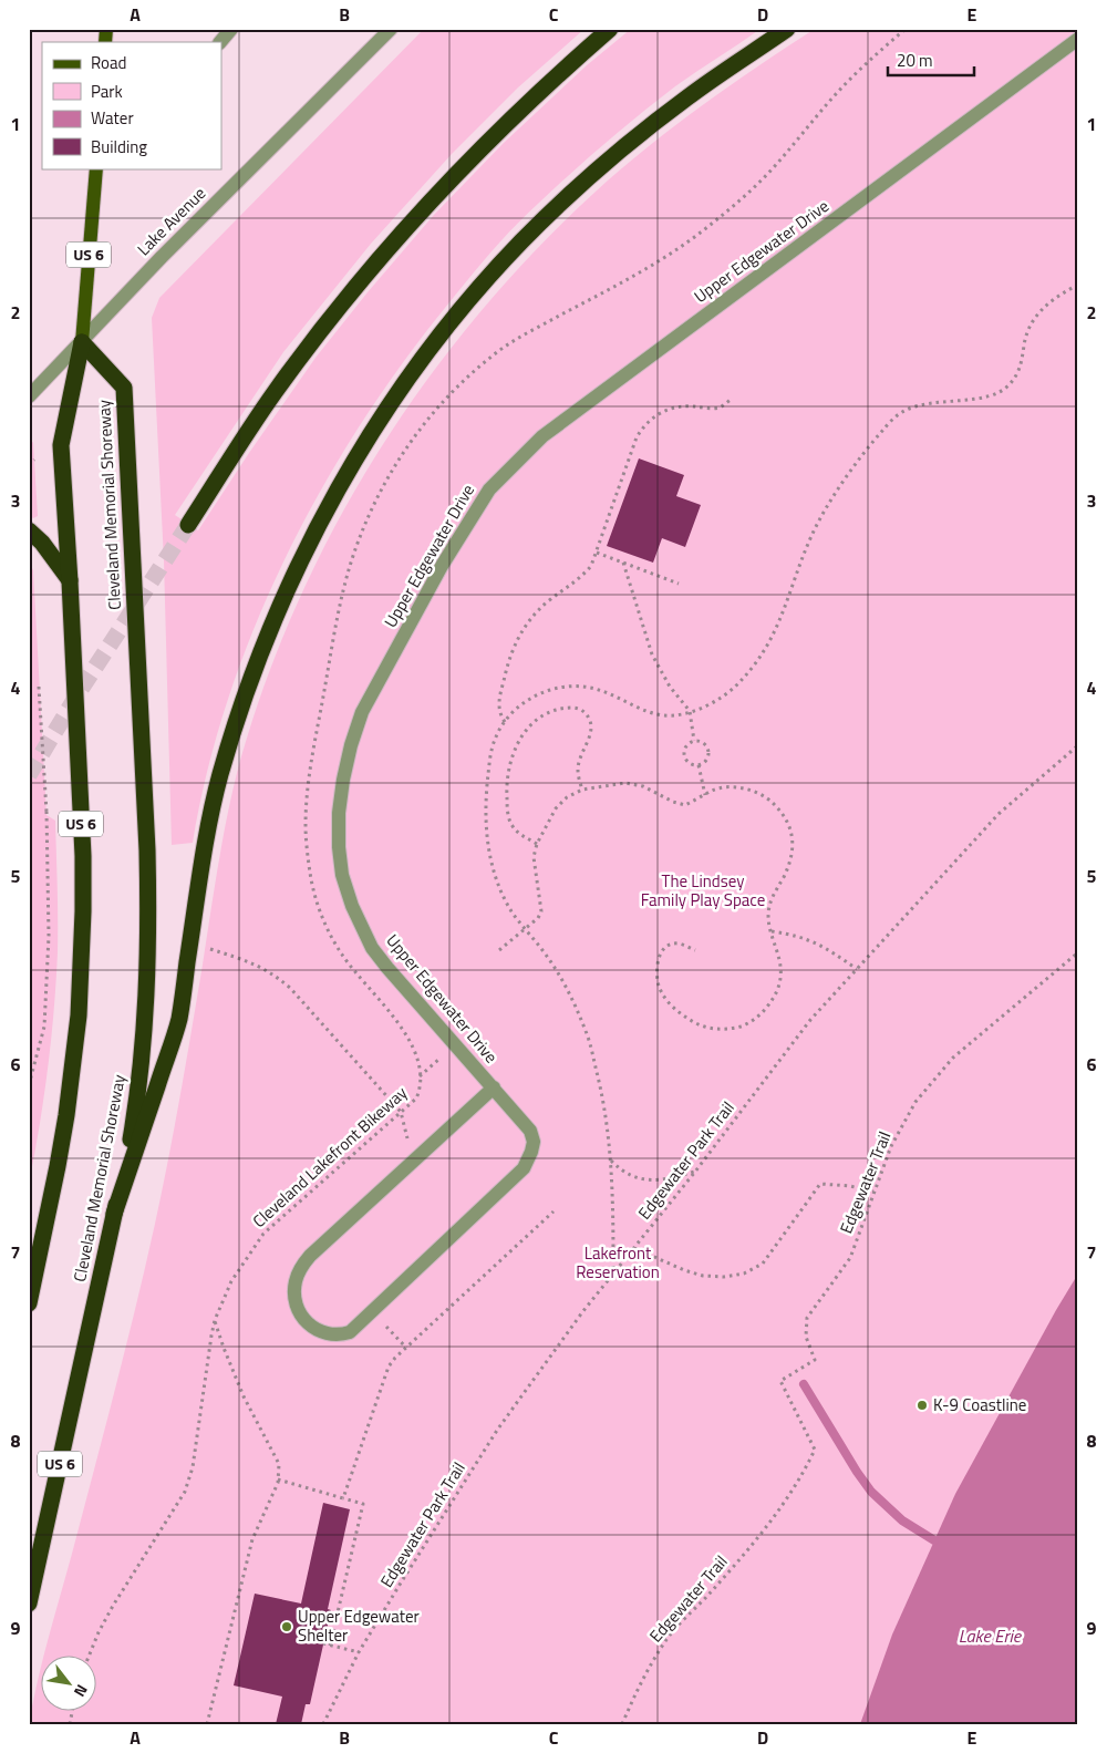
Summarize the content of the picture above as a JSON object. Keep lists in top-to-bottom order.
{
  "streets": {
    "highway": ["US 6", "Cleveland Memorial Shoreway"],
    "street": ["Lake Avenue", "Upper Edgewater Drive"],
    "path": ["Cleveland Lakefront Bikeway", "Edgewater Park Trail", "Edgewater Trail"]
  },
  "crossings": [
    ["Lake Avenue", "US 6"],
    ["Lake Avenue", "Cleveland Memorial Shoreway"],
    ["US 6", "Cleveland Memorial Shoreway"]
  ],
  "water": ["Lake Erie"],
  "parks": ["The Lindsey Family Play Space", "Lakefront Reservation"],
  "places": ["K-9 Coastline", "Upper Edgewater Shelter"],
  "legend": [
    "Road",
    "Park",
    "Water",
    "Building"
  ],
  "scale_bar": "20 m",
  "north": "bottom right",
  "grid": {
    "columns": [
      "A",
      "B",
      "C",
      "D",
      "E"
    ],
    "rows": [
      "1",
      "2",
      "3",
      "4",
      "5",
      "6",
      "7",
      "8",
      "9"
    ]
  }
}
